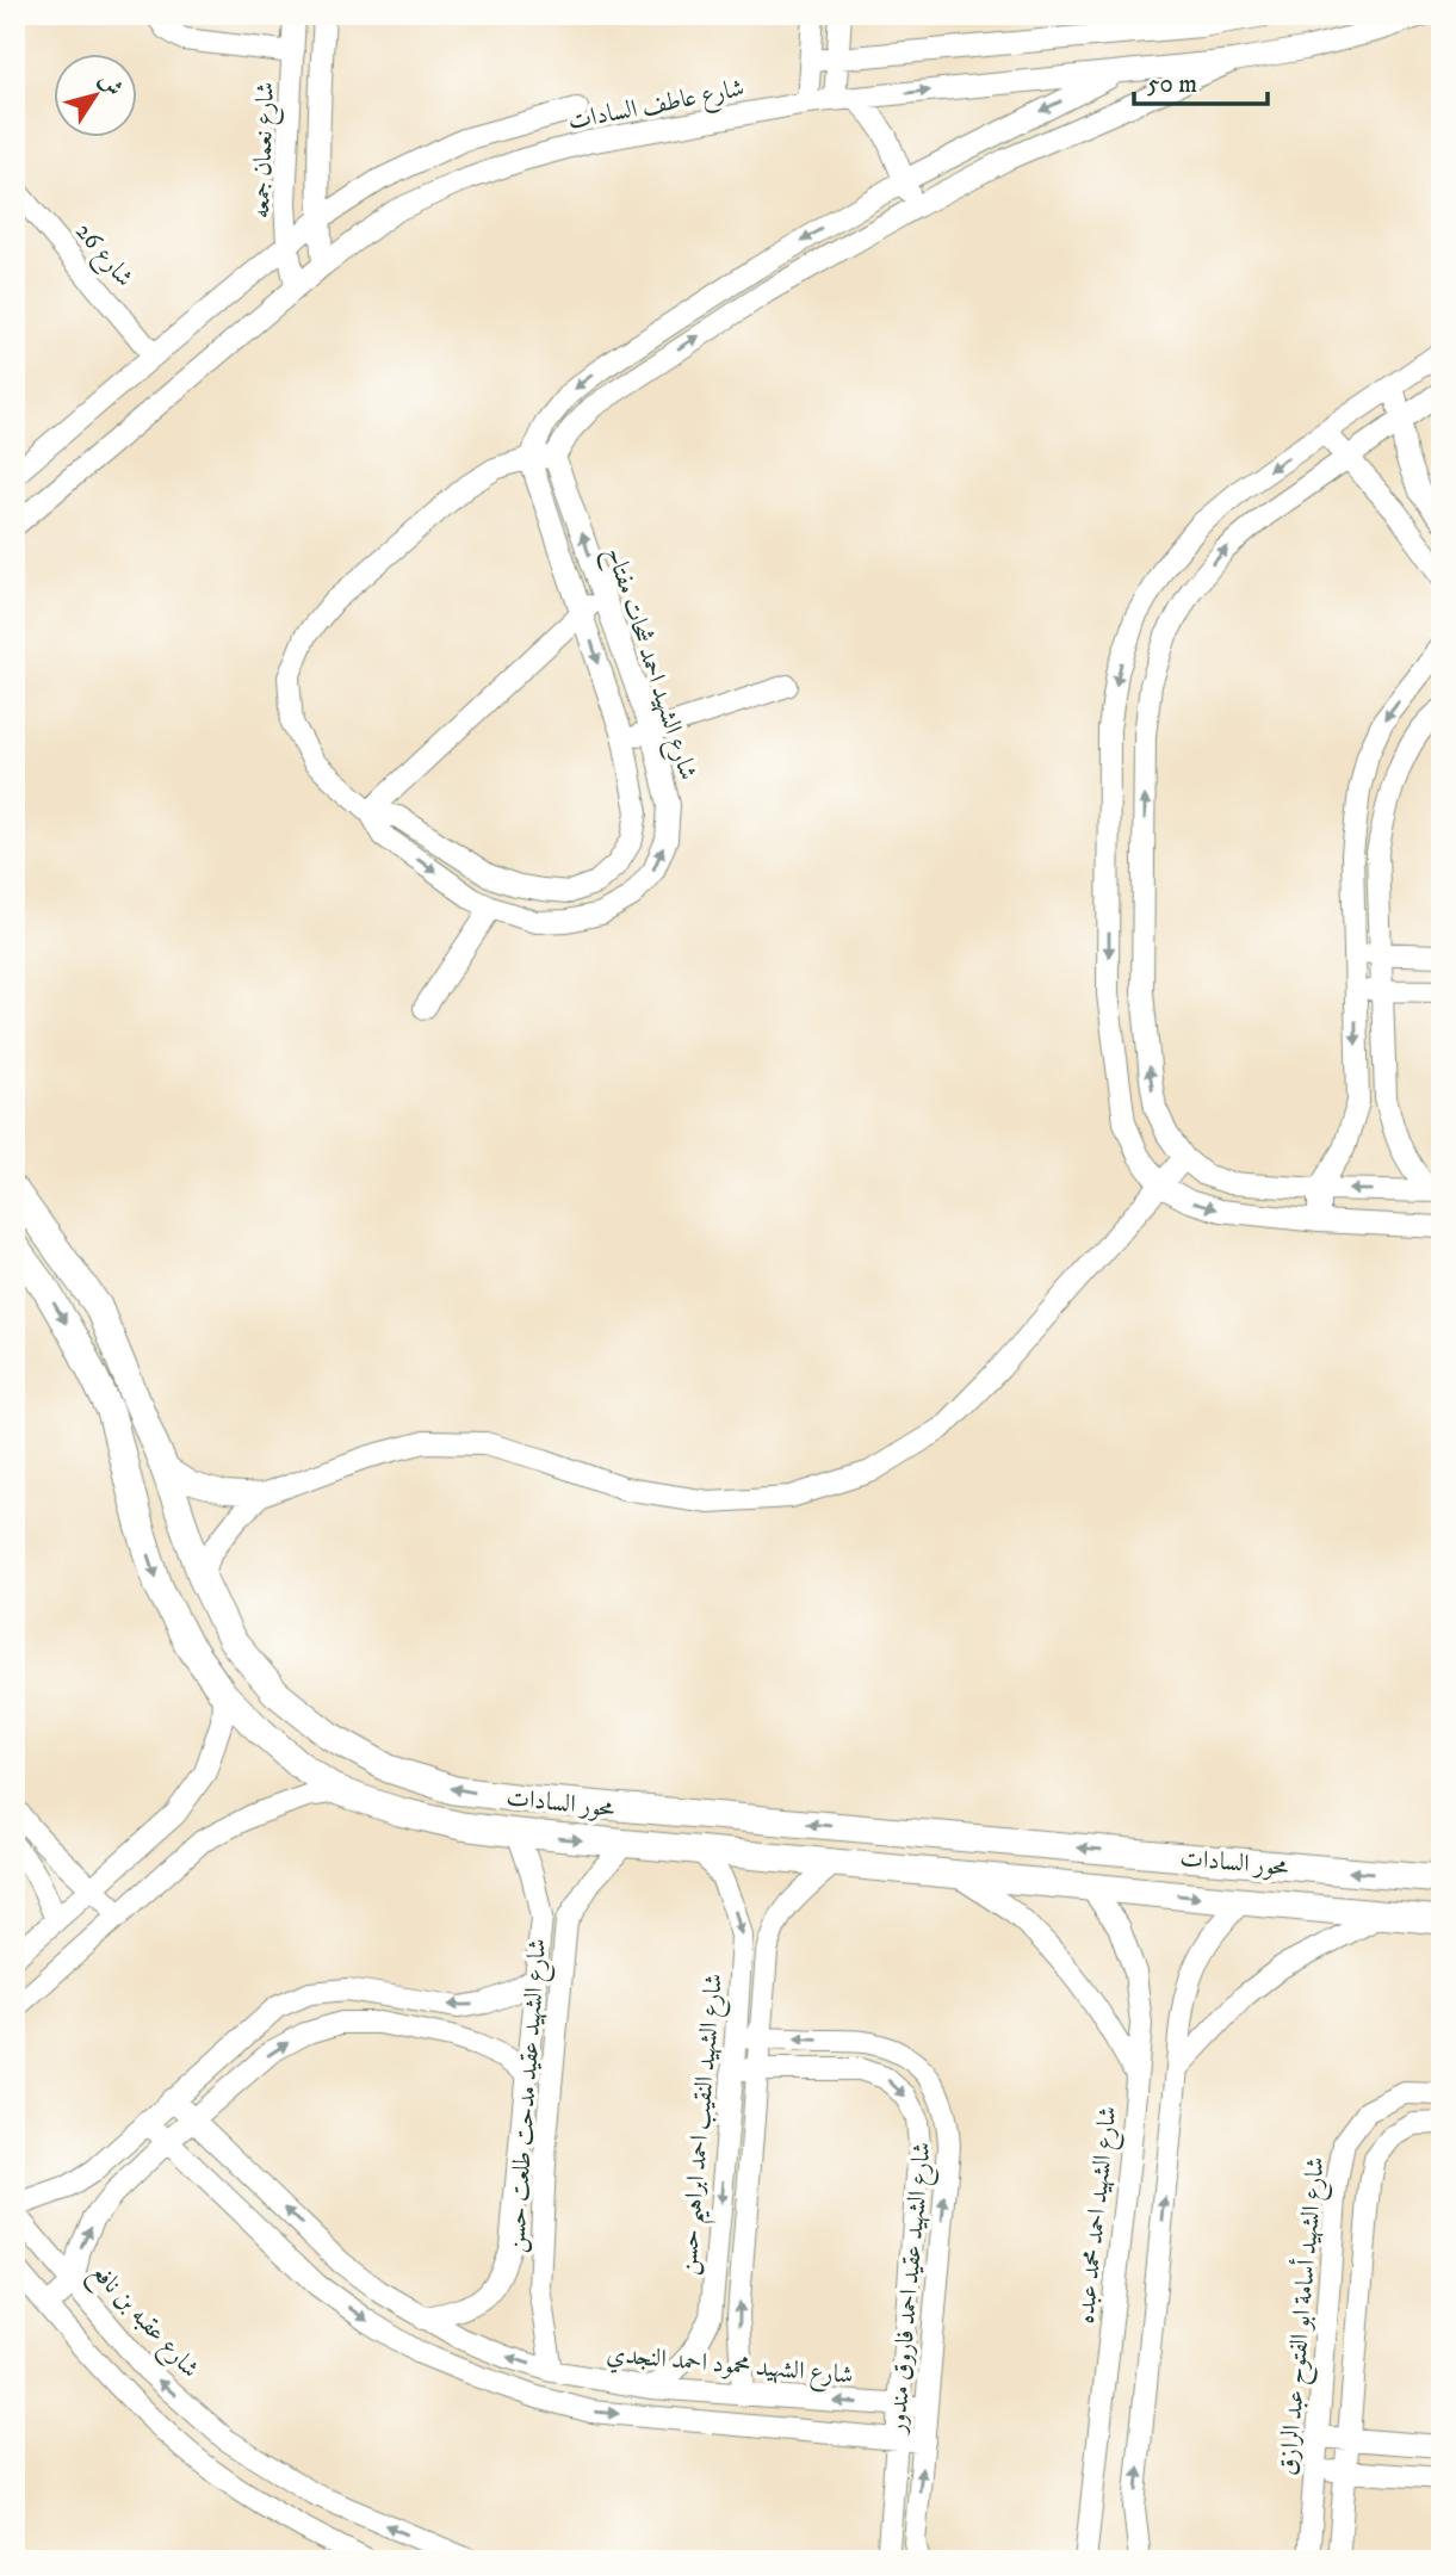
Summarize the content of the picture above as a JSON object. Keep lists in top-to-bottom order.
{
  "streets": {
    "street": [
      "شارع عاطف السادات",
      "شارع نعمان جمعه",
      "شارع 26",
      "شارع الشهيد احمد شحات مفتاح",
      "محور السادات",
      "شارع الشهيد عقيد مدحت طلعت حسن",
      "شارع الشهيد النقيب احمد ابراهيم حسن",
      "شارع الشهيد احمد محمد عبده",
      "شارع الشهيد عقيد احمد فاروق مندور",
      "شارع الشهيد أسامة ابو الفتوح عبد الرازق",
      "شارع عقبه بن نافع",
      "شارع الشهيد محمود احمد النجدي"
    ]
  },
  "crossings": [
    ["شارع عاطف السادات", "شارع نعمان جمعه"],
    ["شارع عاطف السادات", "شارع 26"],
    ["محور السادات", "شارع الشهيد عقيد مدحت طلعت حسن"],
    ["محور السادات", "شارع الشهيد النقيب احمد ابراهيم حسن"],
    ["محور السادات", "شارع الشهيد احمد محمد عبده"],
    ["شارع الشهيد عقيد مدحت طلعت حسن", "شارع الشهيد محمود احمد النجدي"],
    ["شارع الشهيد النقيب احمد ابراهيم حسن", "شارع الشهيد عقيد احمد فاروق مندور"],
    ["شارع الشهيد النقيب احمد ابراهيم حسن", "شارع الشهيد محمود احمد النجدي"],
    ["شارع الشهيد عقيد احمد فاروق مندور", "شارع الشهيد محمود احمد النجدي"]
  ],
  "scale_bar": "50 m",
  "north": "top right"
}
